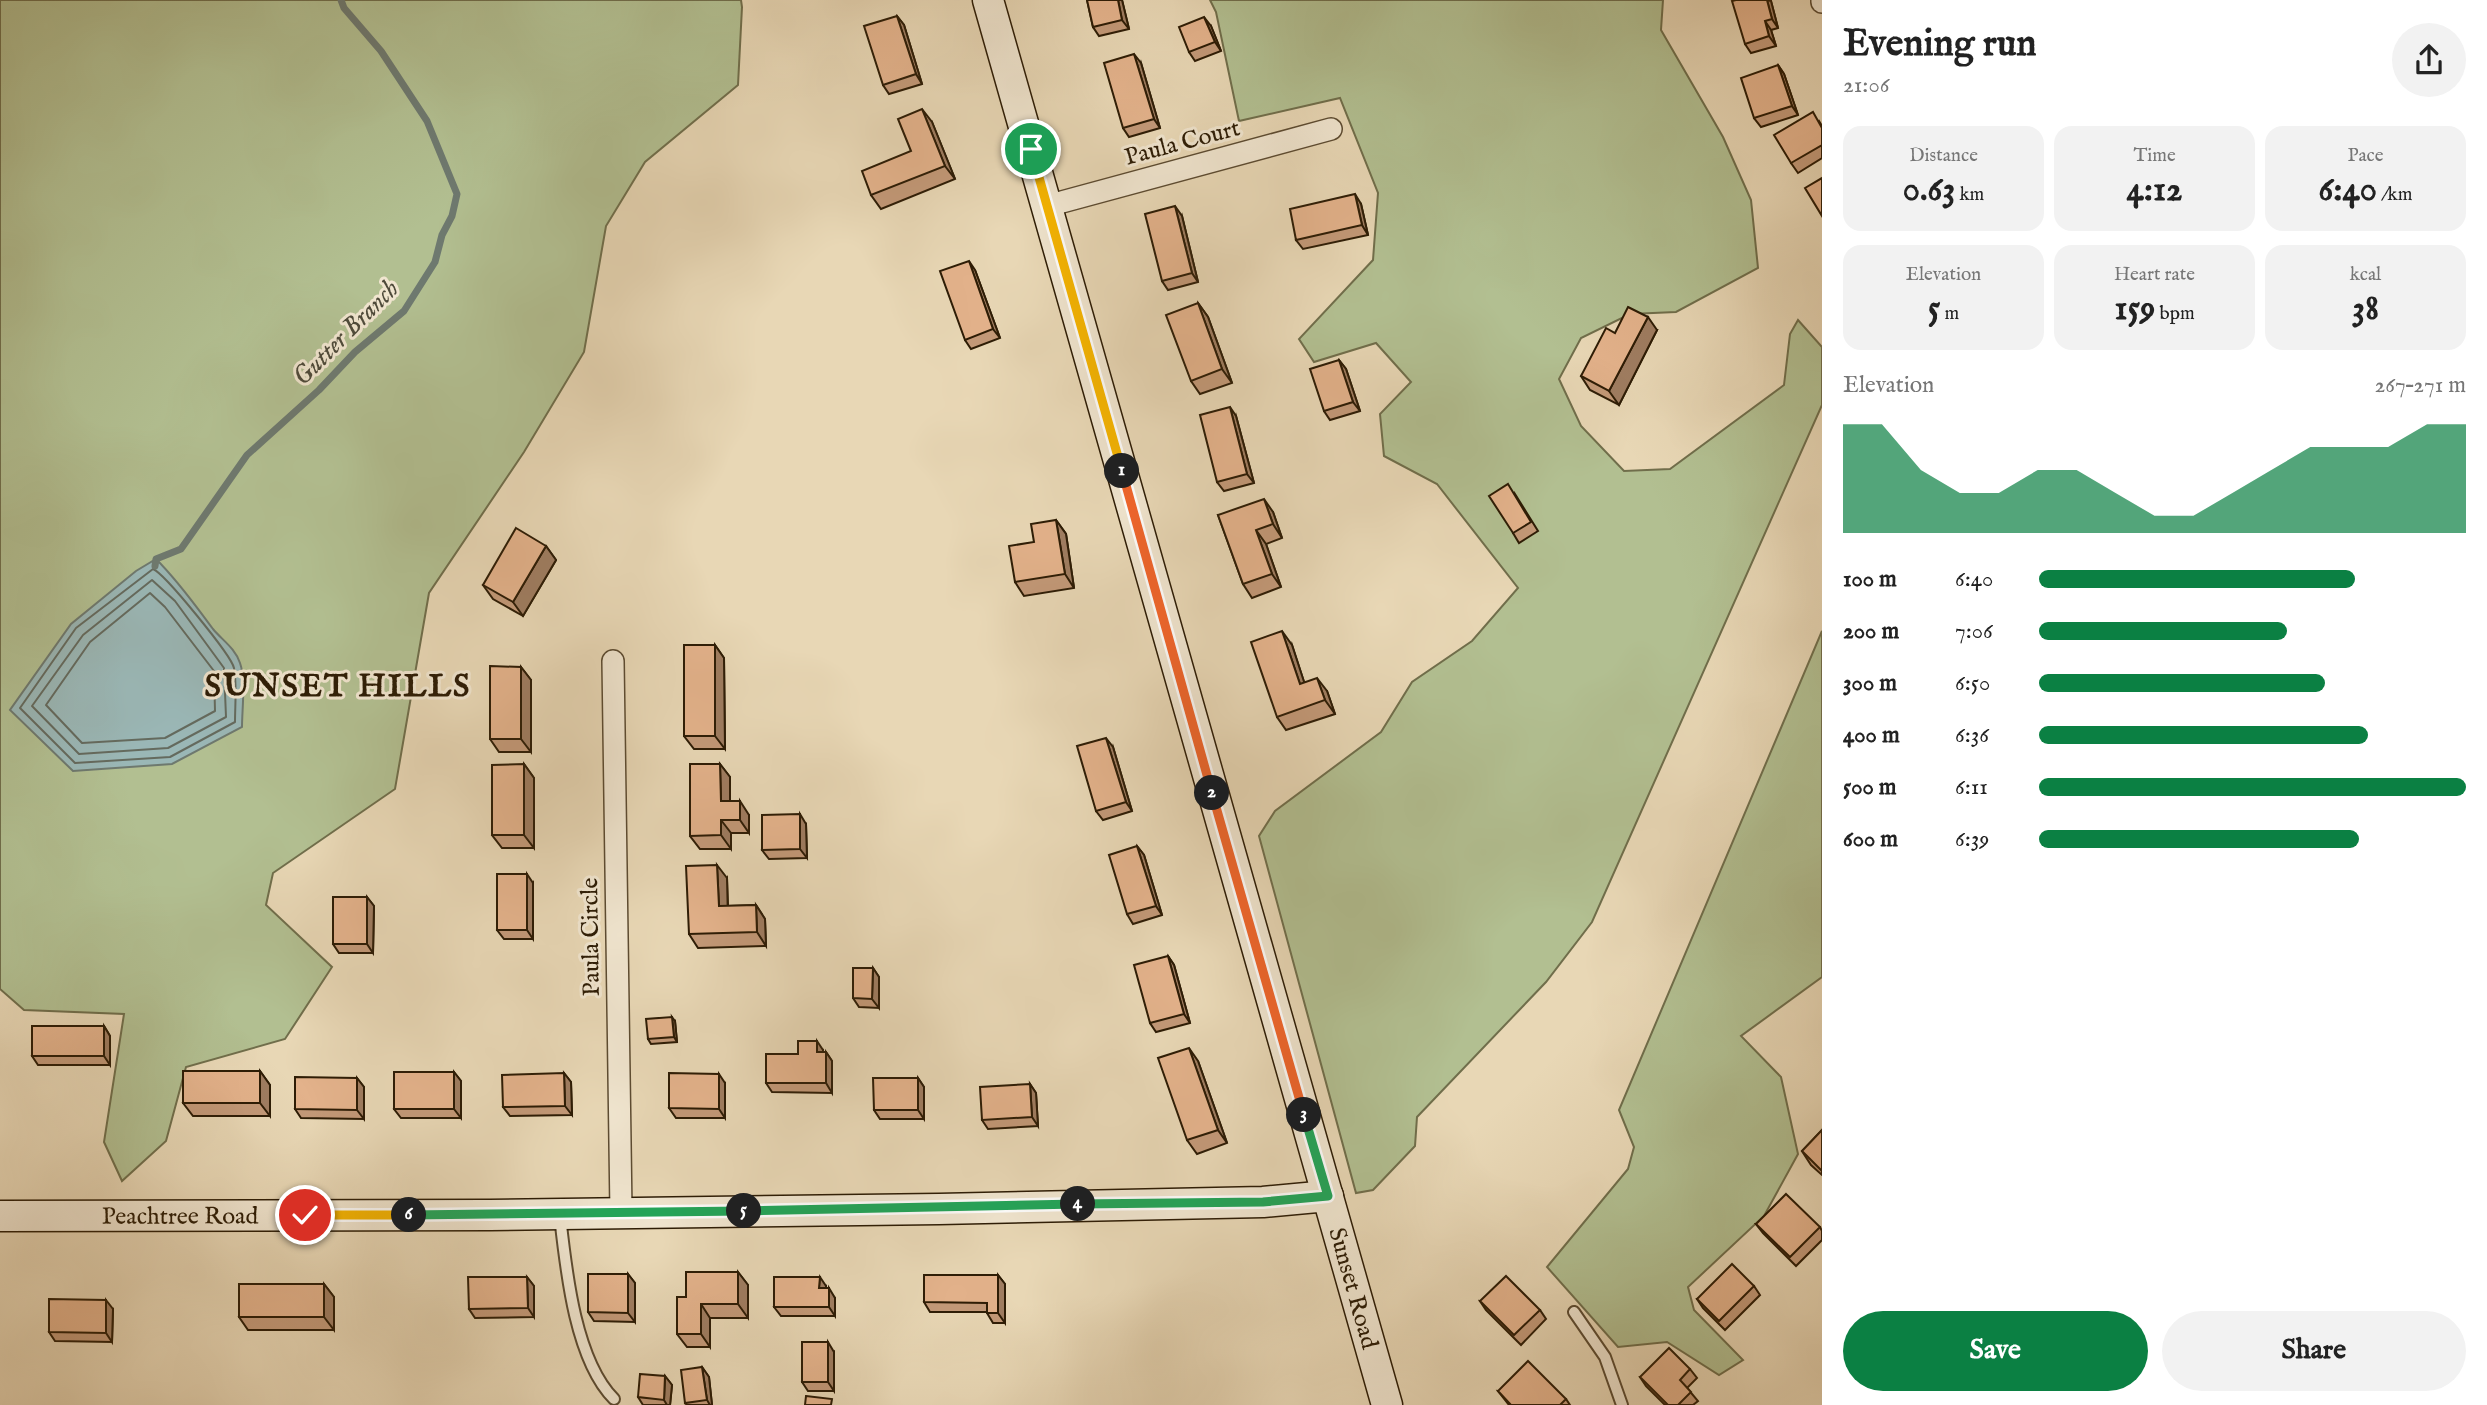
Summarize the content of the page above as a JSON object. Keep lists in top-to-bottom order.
{
  "streets": {
    "main road": ["Peachtree Road", "Sunset Road"],
    "street": ["Paula Court", "Paula Circle"]
  },
  "crossings": [
    ["Paula Court", "Sunset Road"],
    ["Paula Circle", "Peachtree Road"],
    ["Peachtree Road", "Sunset Road"]
  ],
  "districts": ["SUNSET HILLS"],
  "water": ["Gutter Branch"],
  "page": {
    "heading": ["Evening run", "21:06"],
    "stats": [
      ["Distance", "0.63 km"],
      ["Time", "4:12"],
      ["Pace", "6:40 /km"],
      ["Elevation", "5 m"],
      ["Heart rate", "159 bpm"],
      ["kcal", "38"]
    ],
    "chart": ["Elevation", "267–271 m"],
    "pins": [
      "1",
      "2",
      "3",
      "4",
      "5",
      "6"
    ],
    "list": [
      {
        "name": "100 m",
        "note": "6:40"
      },
      {
        "name": "200 m",
        "note": "7:06"
      },
      {
        "name": "300 m",
        "note": "6:50"
      },
      {
        "name": "400 m",
        "note": "6:36"
      },
      {
        "name": "500 m",
        "note": "6:11"
      },
      {
        "name": "600 m",
        "note": "6:39"
      }
    ],
    "buttons": ["Save", "Share"]
  }
}
